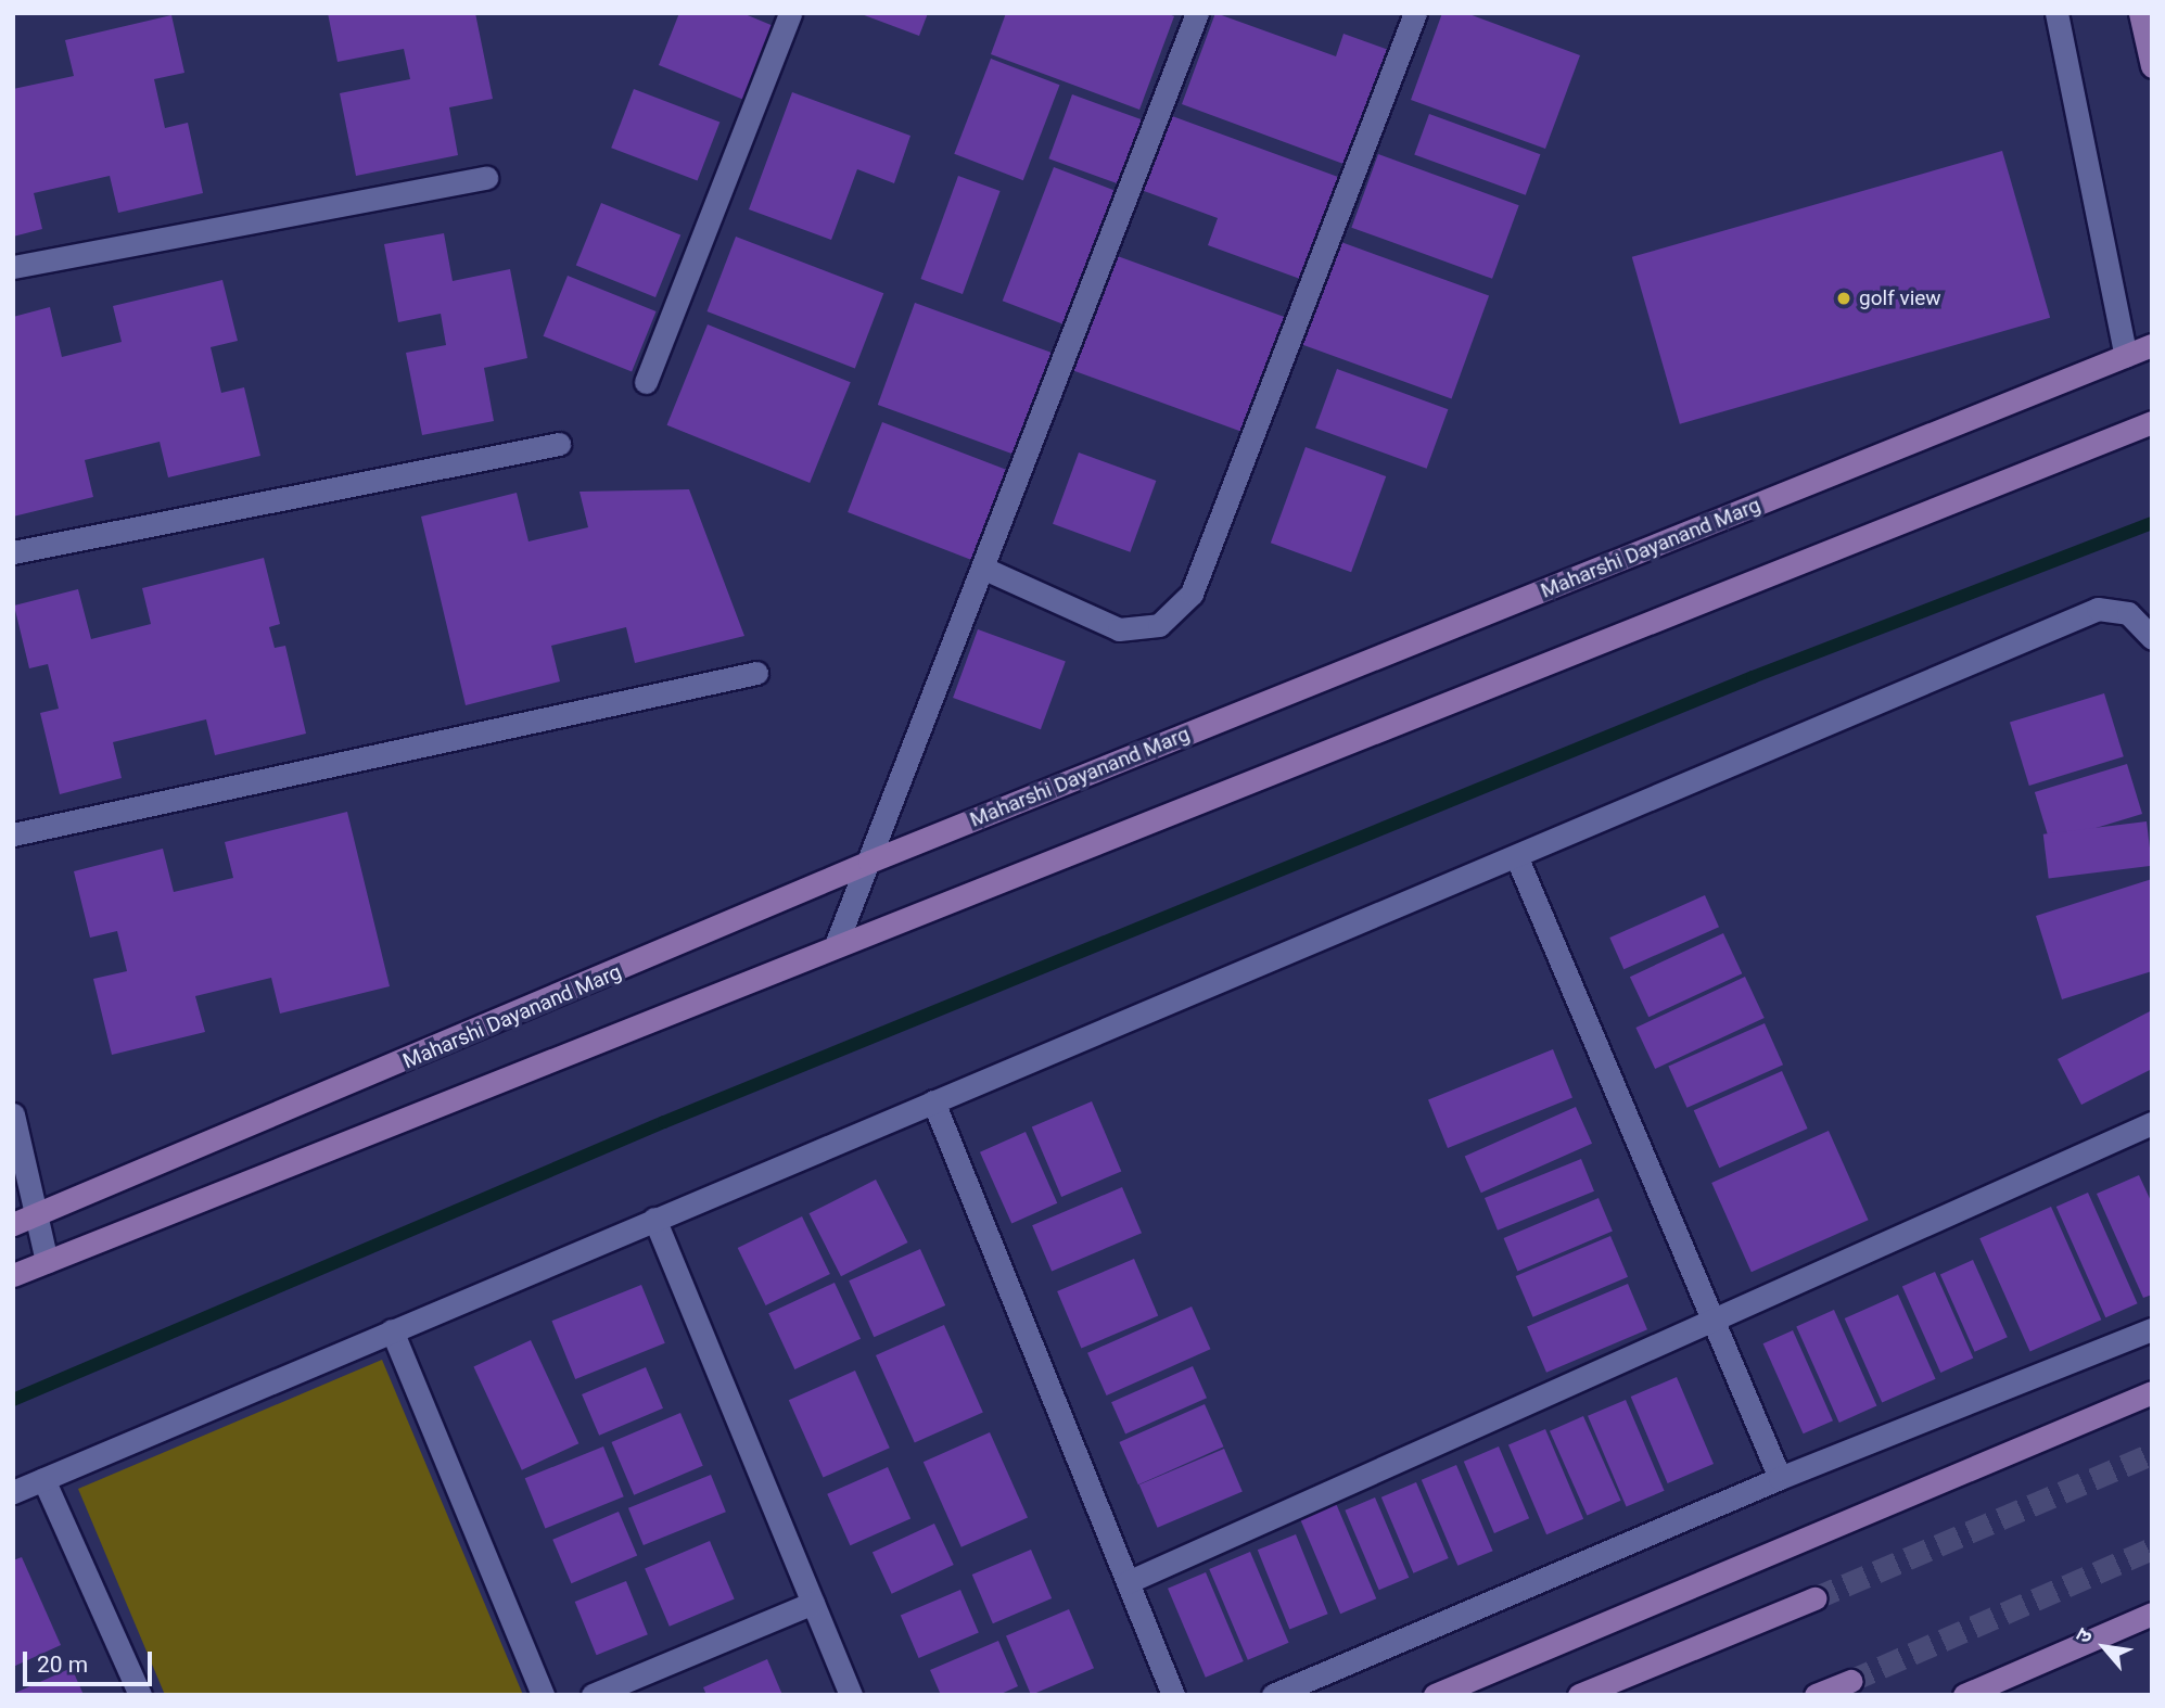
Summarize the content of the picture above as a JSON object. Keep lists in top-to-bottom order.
{
  "streets": {
    "street": ["Maharshi Dayanand Marg"]
  },
  "places": ["golf view"],
  "scale_bar": "20 m",
  "north": "top left"
}
